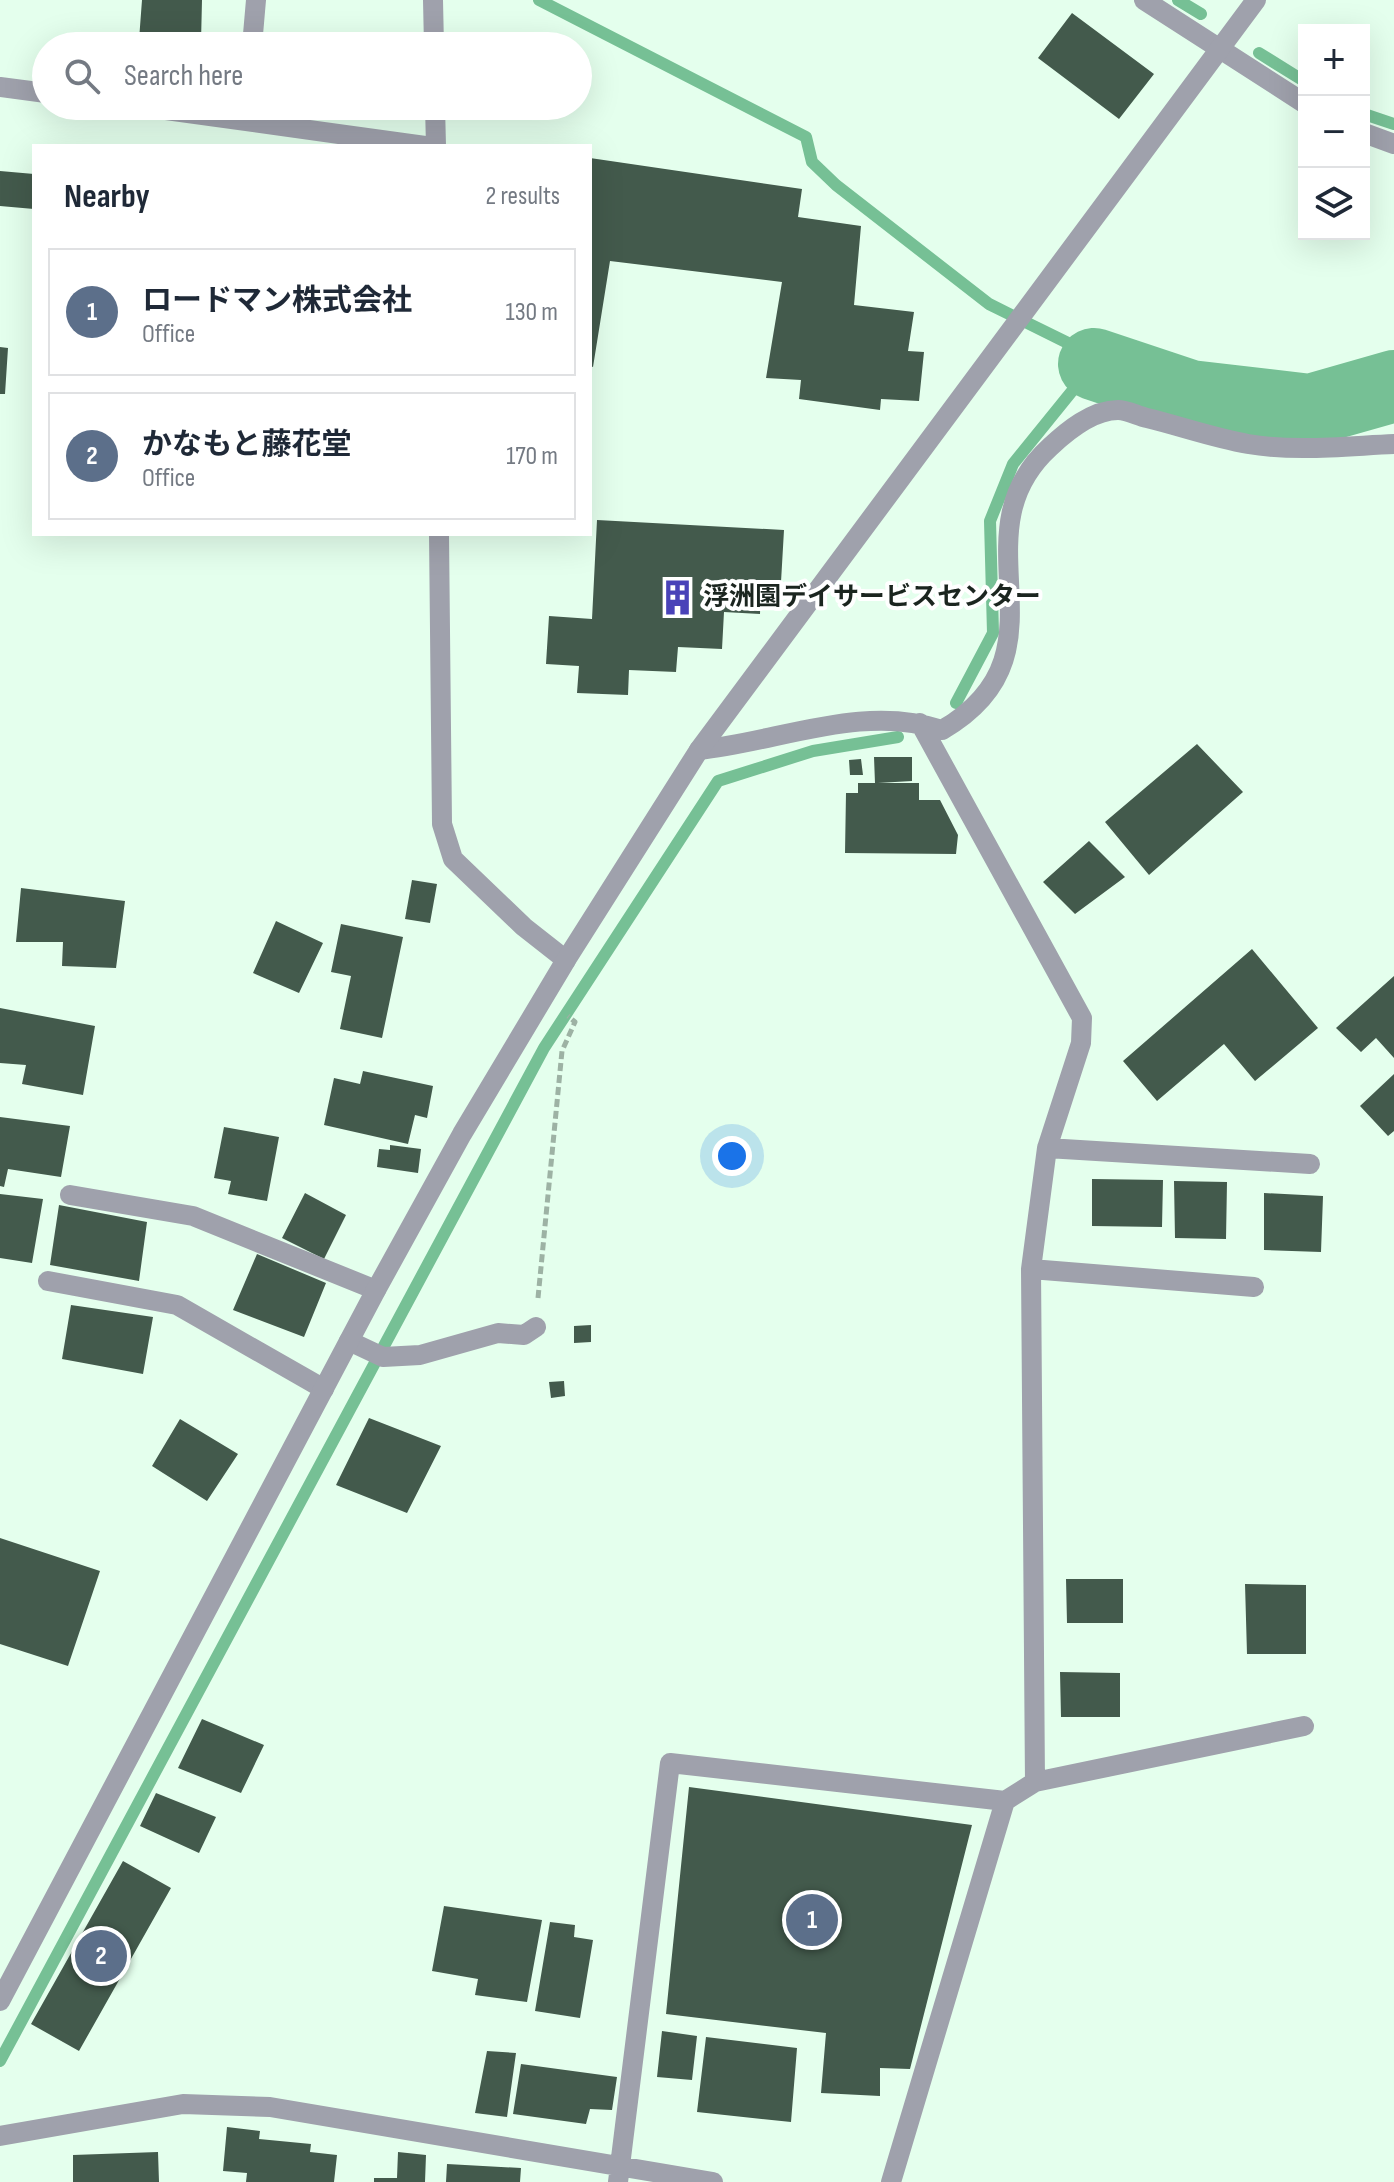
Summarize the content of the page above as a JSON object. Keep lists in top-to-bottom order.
{
  "places": {
    "building": ["浮洲園デイサービスセンター"]
  },
  "page": {
    "map_buttons": ["+", "−"],
    "search": "Search here",
    "heading": ["Nearby", "2 results"],
    "list": [
      {
        "mark": "1",
        "name": "ロードマン株式会社",
        "note": "Office",
        "value": "130 m"
      },
      {
        "mark": "2",
        "name": "かなもと藤花堂",
        "note": "Office",
        "value": "170 m"
      }
    ],
    "pins": ["1", "2"]
  }
}
